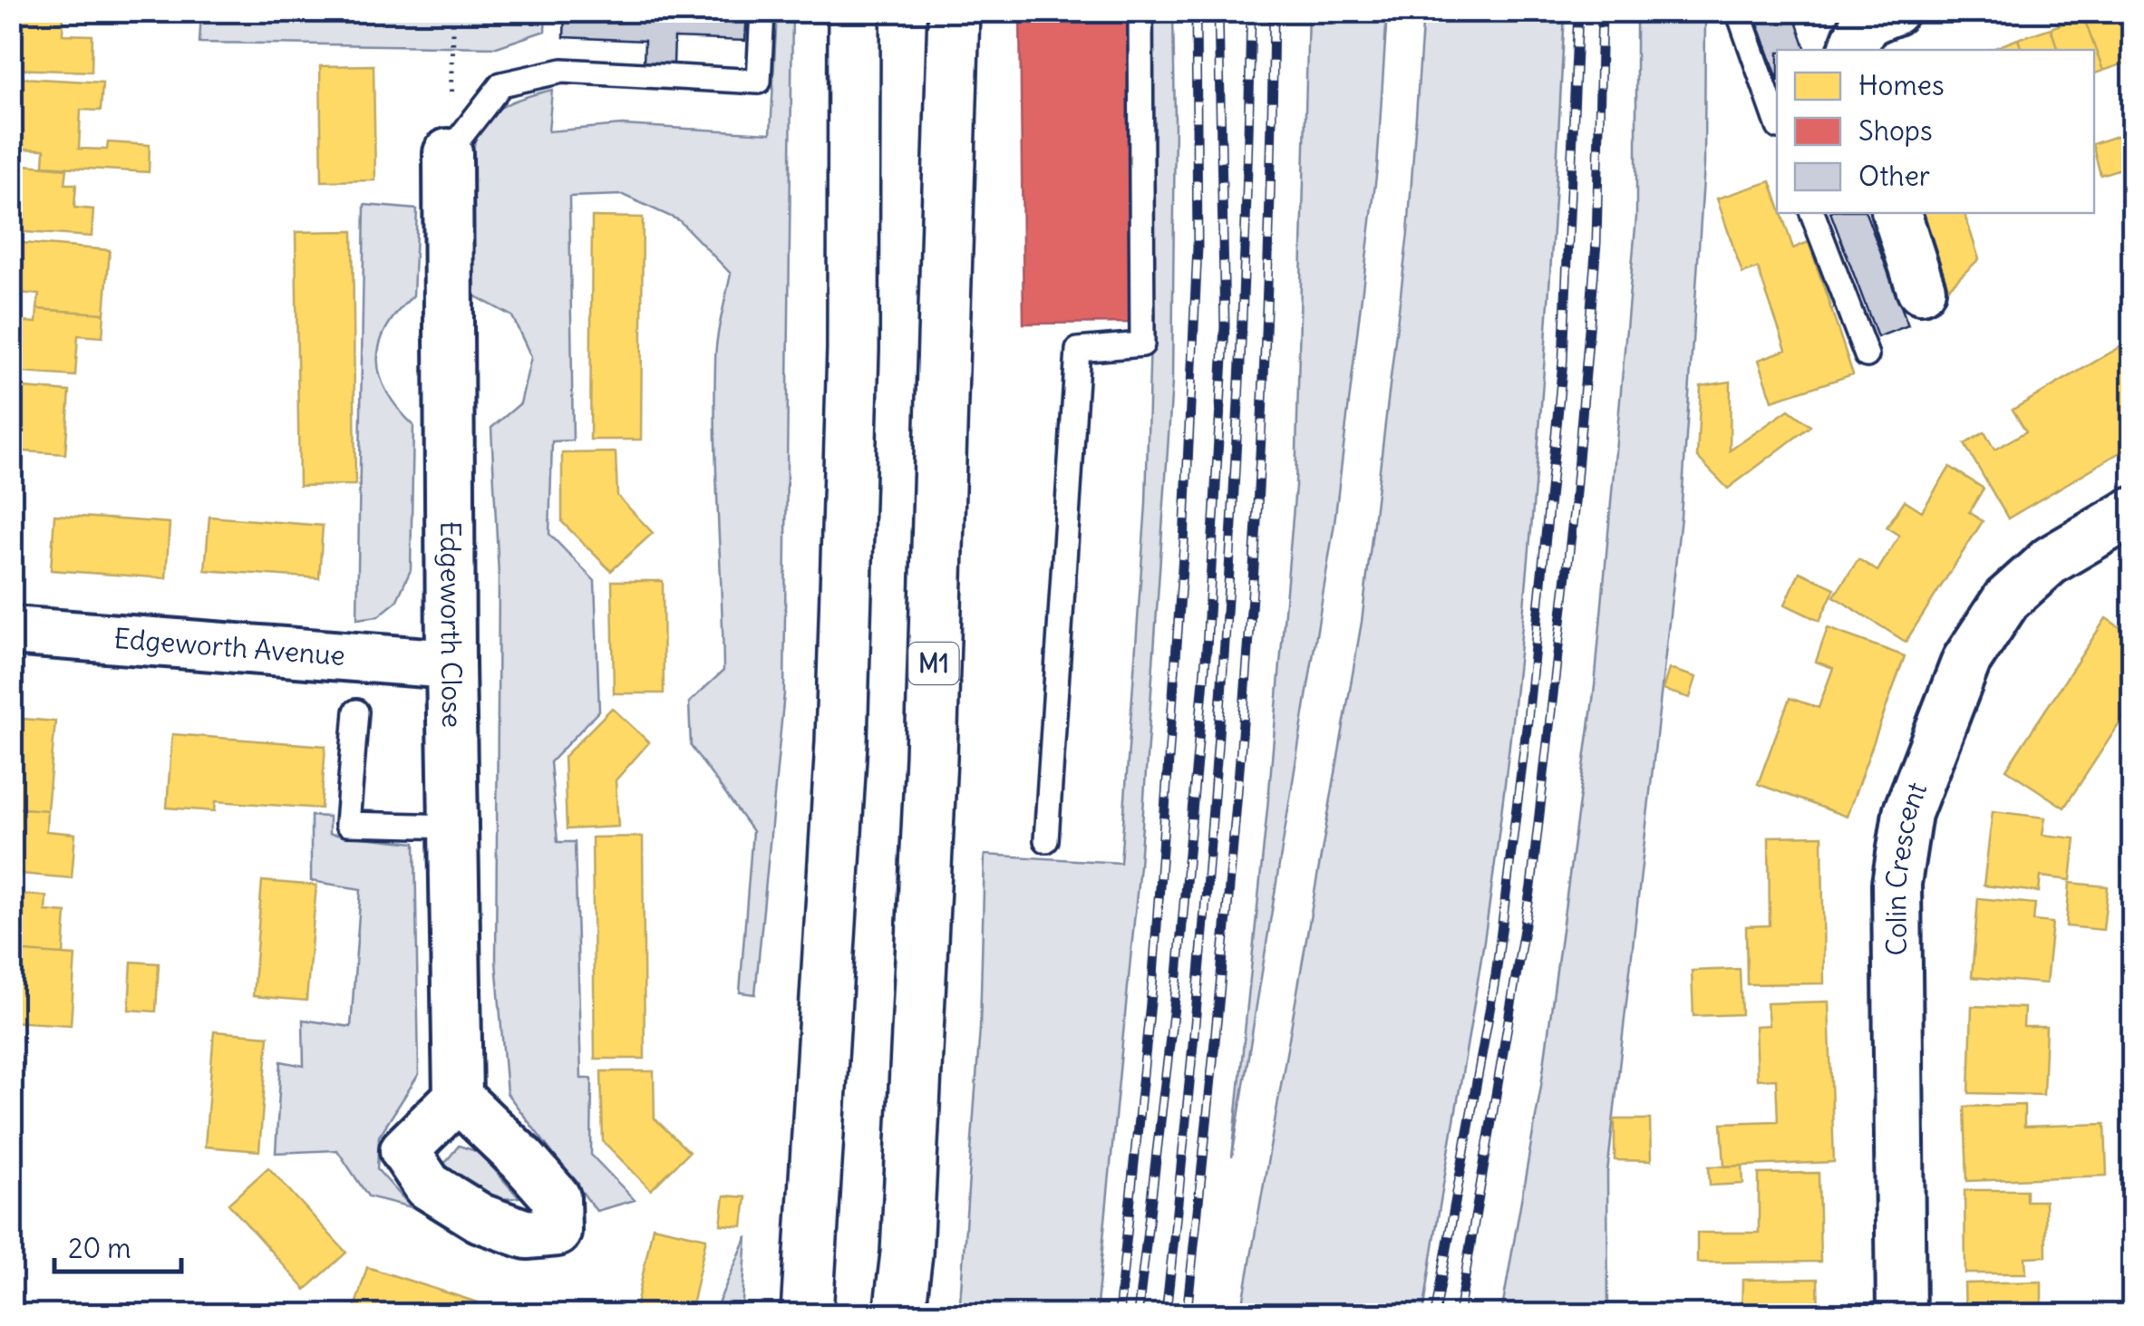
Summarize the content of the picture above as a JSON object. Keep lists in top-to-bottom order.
{
  "streets": {
    "highway": ["M1"],
    "street": ["Edgeworth Close", "Edgeworth Avenue", "Colin Crescent"]
  },
  "crossings": [
    ["Edgeworth Close", "Edgeworth Avenue"]
  ],
  "legend": ["Homes", "Shops", "Other"],
  "scale_bar": "20 m"
}
